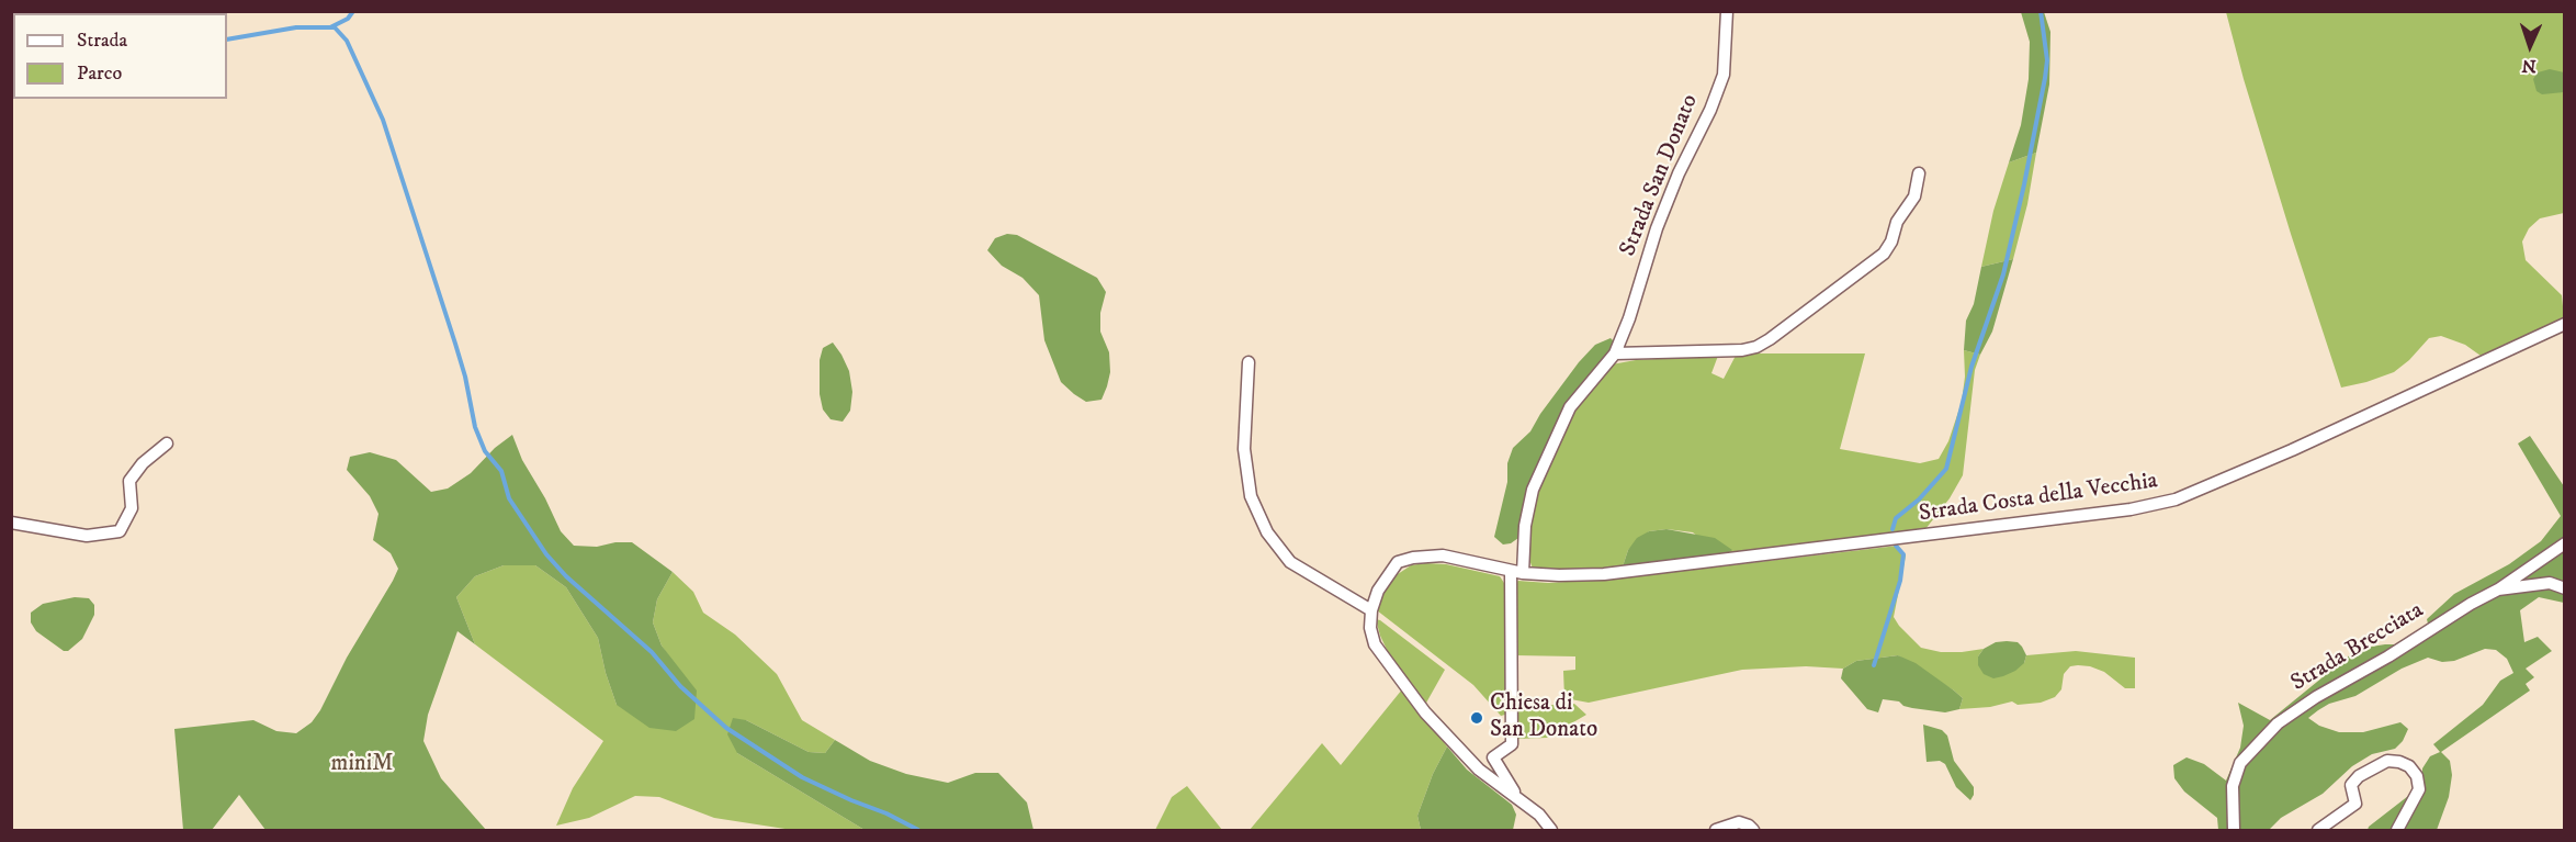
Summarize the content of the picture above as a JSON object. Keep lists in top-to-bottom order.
{
  "streets": {
    "street": ["Strada San Donato", "Strada Costa della Vecchia", "Strada Brecciata"]
  },
  "crossings": [
    ["Strada San Donato", "Strada Costa della Vecchia"]
  ],
  "parks": ["miniM"],
  "places": ["Chiesa di San Donato"],
  "legend": ["Strada", "Parco"],
  "north": "bottom"
}
